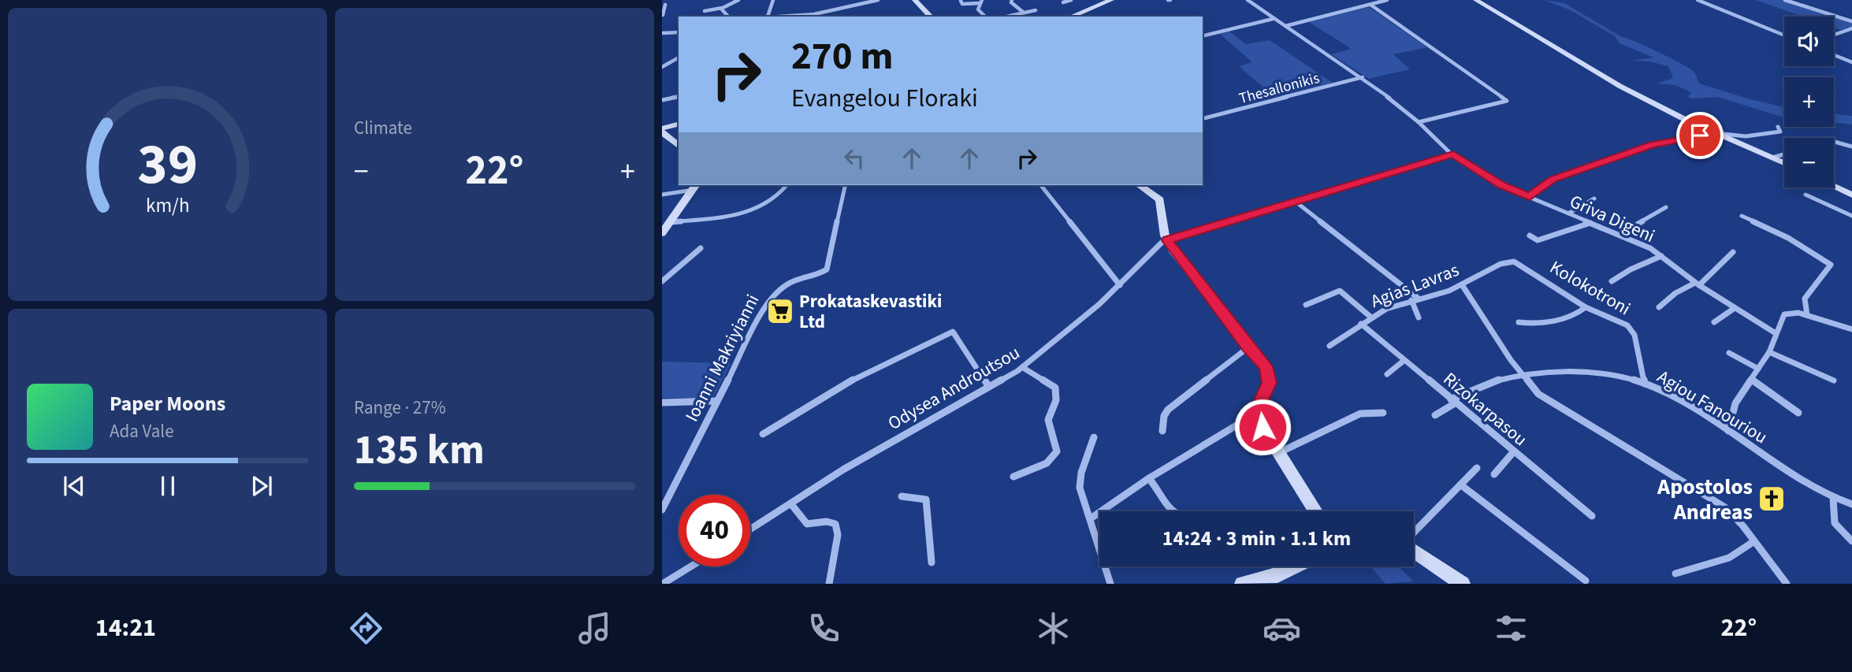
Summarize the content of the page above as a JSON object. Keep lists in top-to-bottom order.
{
  "streets": {
    "street": [
      "Thesallonikis",
      "Griva Digeni",
      "Agias Lavras",
      "Kolokotroni",
      "Ioanni Makriyianni",
      "Odysea Androutsou",
      "Agiou Fanouriou",
      "Rizokarpasou"
    ]
  },
  "crossings": [
    ["Thesallonikis", "Griva Digeni"],
    ["Agias Lavras", "Kolokotroni"],
    ["Agias Lavras", "Rizokarpasou"],
    ["Kolokotroni", "Agiou Fanouriou"],
    ["Agiou Fanouriou", "Rizokarpasou"]
  ],
  "places": {
    "supermarket": ["Prokataskevastiki Ltd"],
    "church": ["Apostolos Andreas"]
  },
  "page": {
    "tile": [
      "Climate",
      ["Range · 27%", "135 km"]
    ],
    "map_buttons": ["+", "−"],
    "turn": ["270 m", "Evangelou Floraki"],
    "heat": ["−", "22°", "+"],
    "song": ["Paper Moons", "Ada Vale"],
    "limit": "40",
    "trip": "14:24 · 3 min · 1.1 km",
    "tabs": ["14:21", "22°"],
    "gauge": ["39", "km/h"]
  }
}
